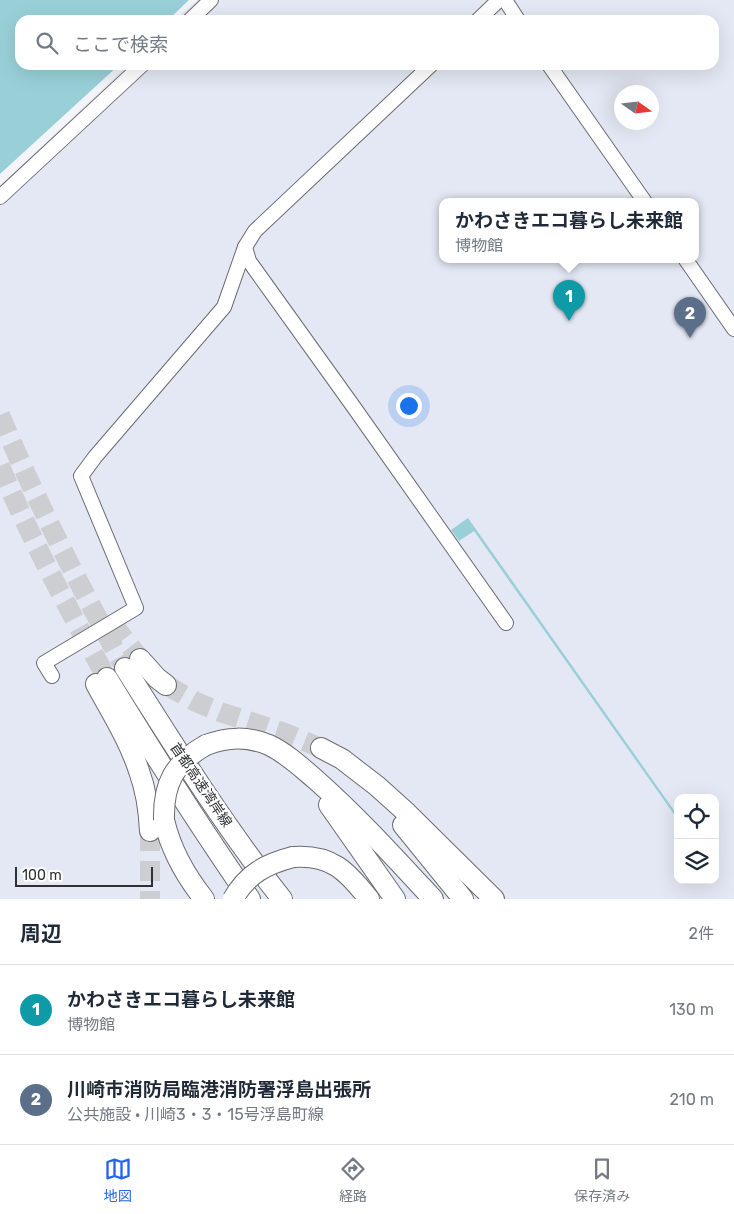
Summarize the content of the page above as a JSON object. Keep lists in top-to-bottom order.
{
  "streets": {
    "highway": ["首都高速湾岸線"]
  },
  "scale_bar": "100 m",
  "north": "right",
  "page": {
    "search": "ここで検索",
    "popup": ["かわさきエコ暮らし未来館", "博物館"],
    "pins": ["1", "2"],
    "scale": "100 m",
    "heading": ["周辺", "2件"],
    "list": [
      {
        "mark": "1",
        "name": "かわさきエコ暮らし未来館",
        "note": "博物館",
        "value": "130 m"
      },
      {
        "mark": "2",
        "name": "川崎市消防局臨港消防署浮島出張所",
        "note": "公共施設 · 川崎3・3・15号浮島町線",
        "value": "210 m"
      }
    ],
    "nav": ["地図", "経路", "保存済み"]
  }
}
